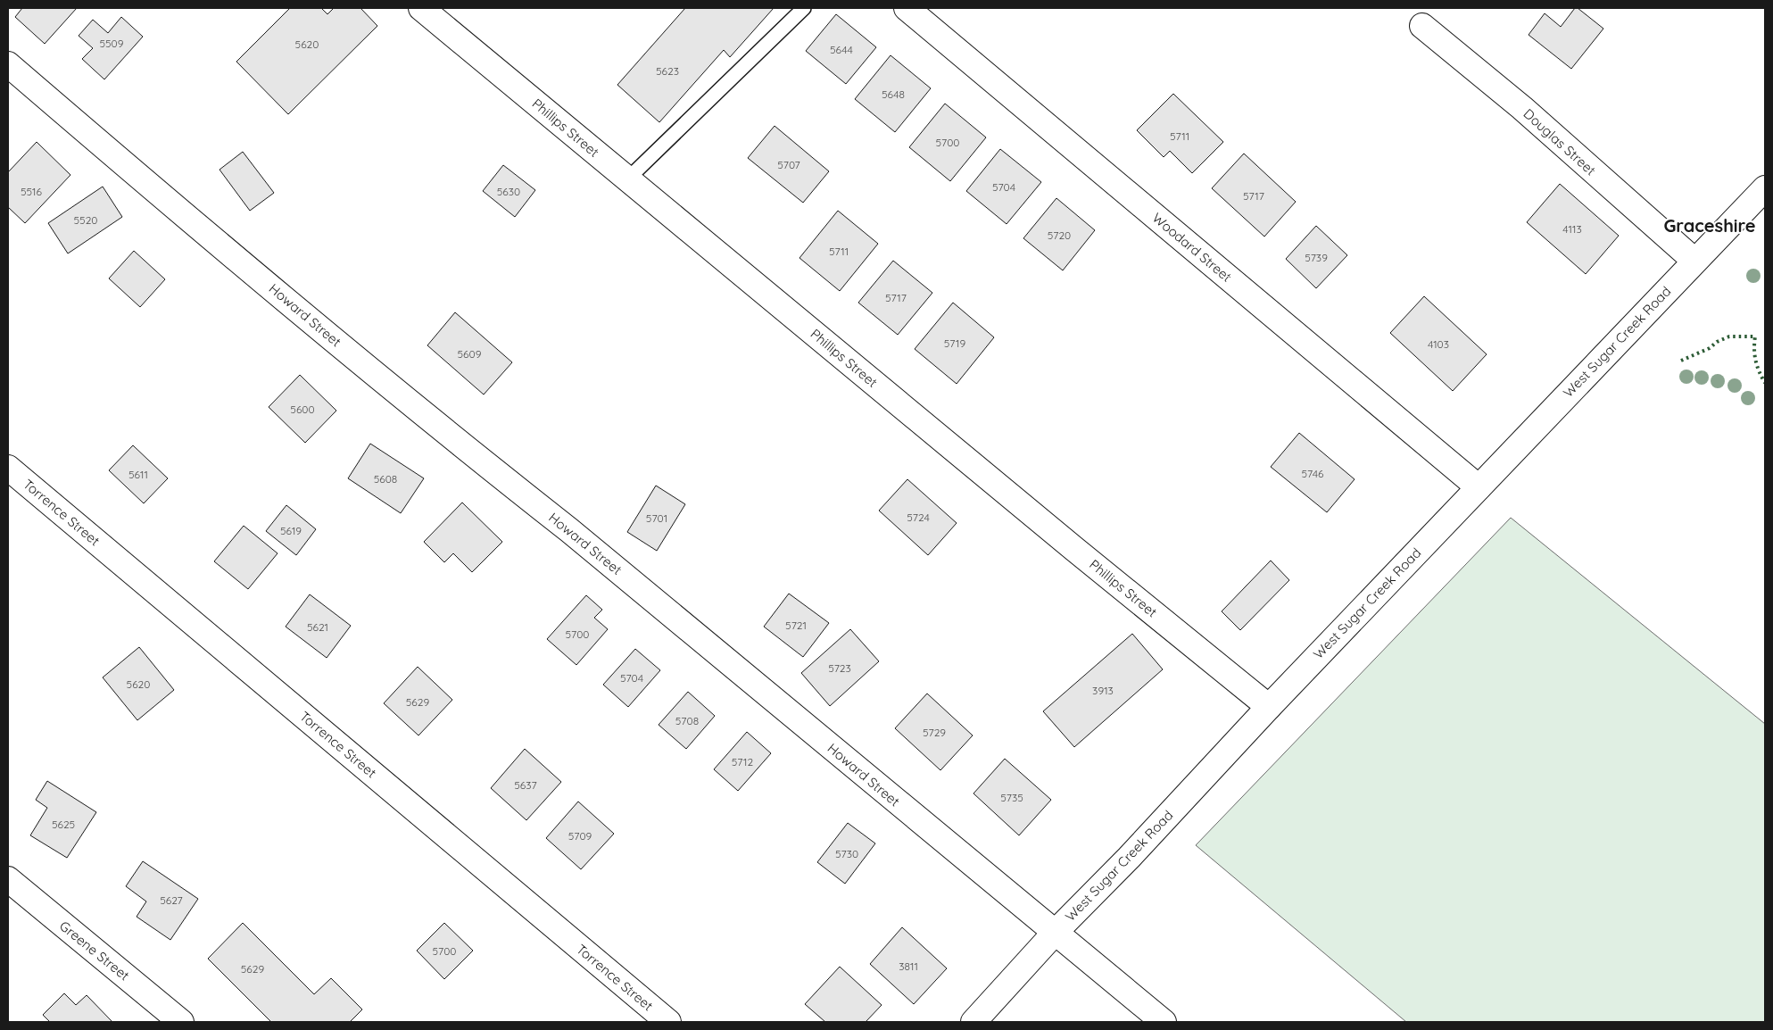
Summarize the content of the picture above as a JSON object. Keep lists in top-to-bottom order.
{
  "streets": {
    "street": [
      "Phillips Street",
      "Douglas Street",
      "Woodard Street",
      "Howard Street",
      "West Sugar Creek Road",
      "Torrence Street",
      "Greene Street"
    ]
  },
  "crossings": [
    ["Phillips Street", "West Sugar Creek Road"],
    ["Douglas Street", "West Sugar Creek Road"],
    ["Woodard Street", "West Sugar Creek Road"],
    ["Howard Street", "West Sugar Creek Road"]
  ],
  "districts": ["Graceshire"],
  "house_numbers": [
    "5509",
    "5620",
    "5644",
    "5623",
    "5648",
    "5711",
    "5700",
    "5707",
    "5704",
    "5516",
    "5630",
    "5717",
    "5520",
    "4113",
    "5720",
    "5711",
    "5739",
    "5717",
    "5719",
    "4103",
    "5609",
    "5600",
    "5746",
    "5611",
    "5608",
    "5724",
    "5701",
    "5619",
    "5721",
    "5621",
    "5700",
    "5723",
    "5704",
    "5620",
    "3913",
    "5629",
    "5708",
    "5729",
    "5712",
    "5637",
    "5735",
    "5625",
    "5709",
    "5730",
    "5627",
    "5700",
    "3811",
    "5629"
  ]
}
